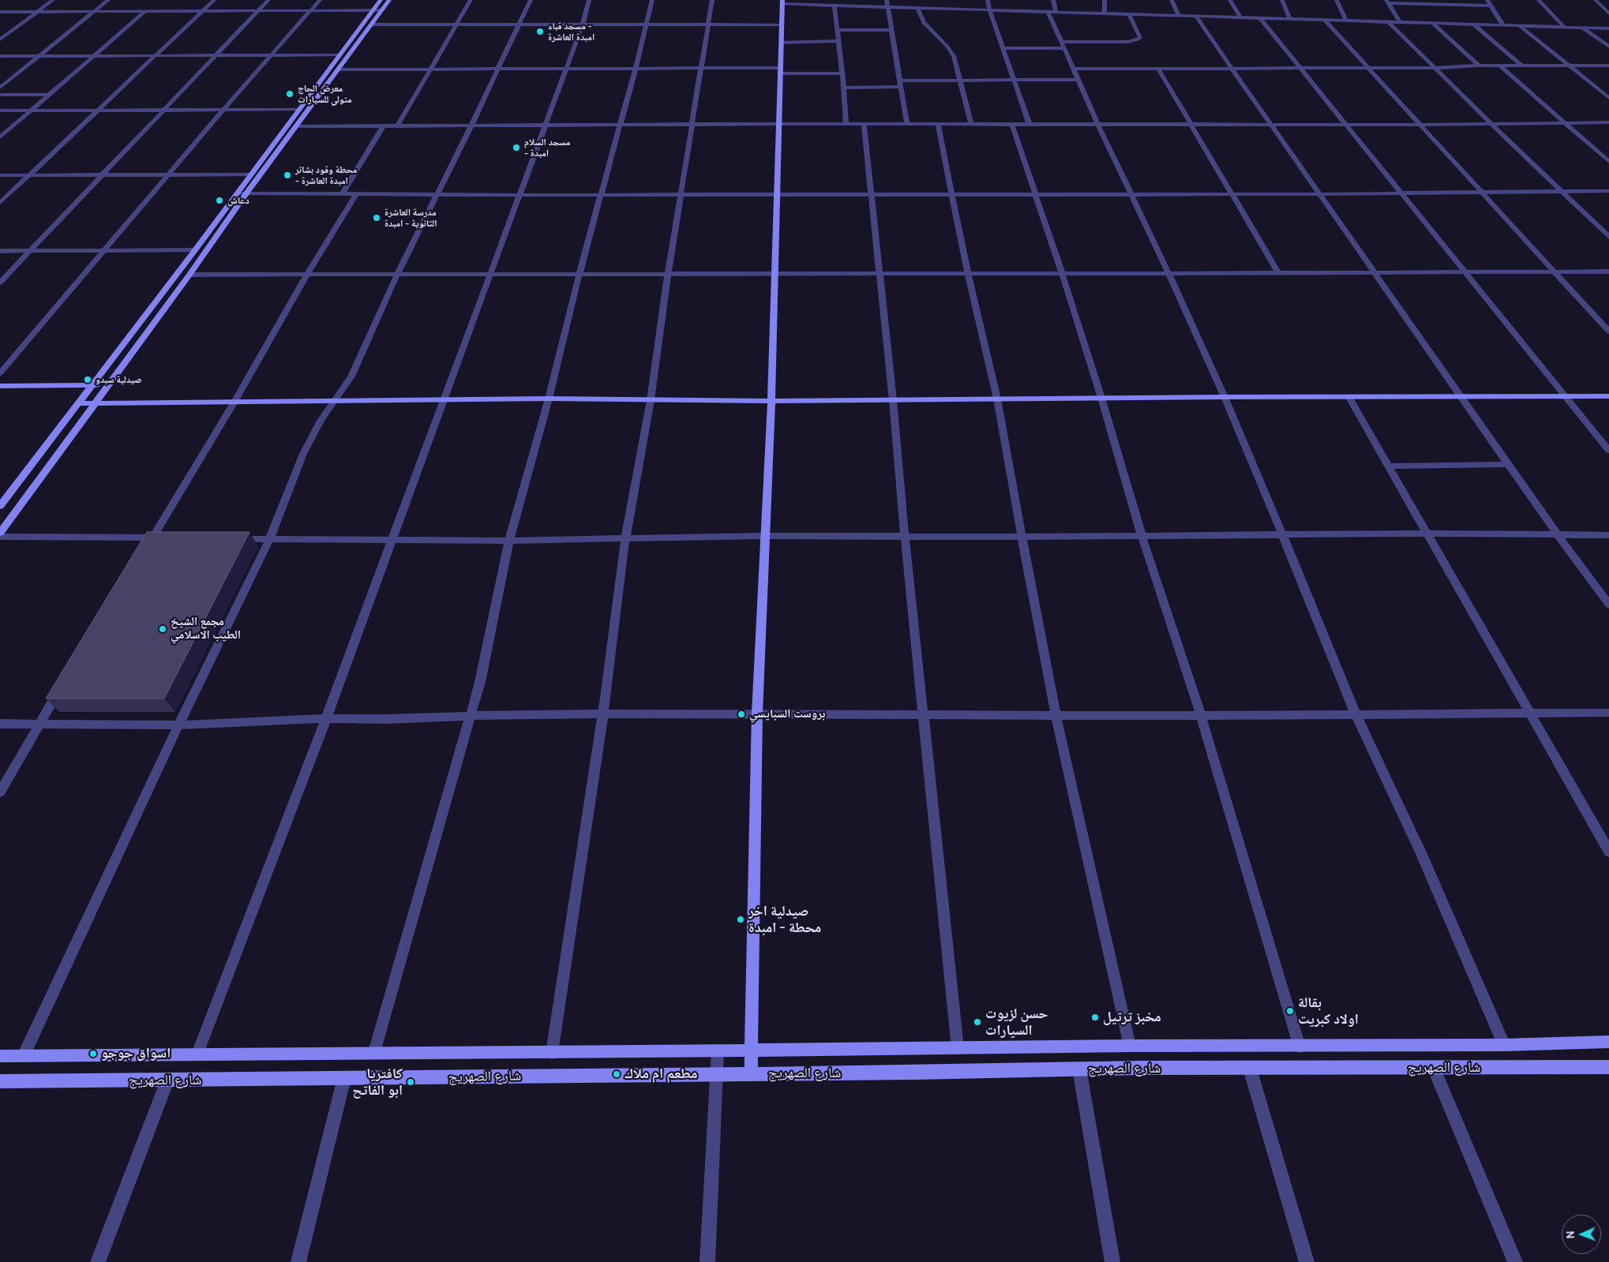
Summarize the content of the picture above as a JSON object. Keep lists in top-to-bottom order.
{
  "streets": {
    "main road": ["شارع الصهريج"]
  },
  "places": [
    "مسجد قباء - امبدة العاشرة",
    "معرض الحاج متولي للسيارات",
    "مسجد السلام - امبدة",
    "محطة وقود بشائر - امبدة العاشرة",
    "دعاش",
    "مدرسة العاشرة الثانوية - امبدة",
    "صيدلية سبدو",
    "مجمع الشيخ الطيب الاسلامي",
    "بروست السبايسي",
    "صيدلية اخر محطة - امبدة",
    "بقالة اولاد كبريت",
    "مخبز ترتيل",
    "حسن لزيوت السيارات",
    "اسواق جوجو",
    "مطعم ام ملاك",
    "كافتريا ابو الفاتح"
  ],
  "north": "left"
}
